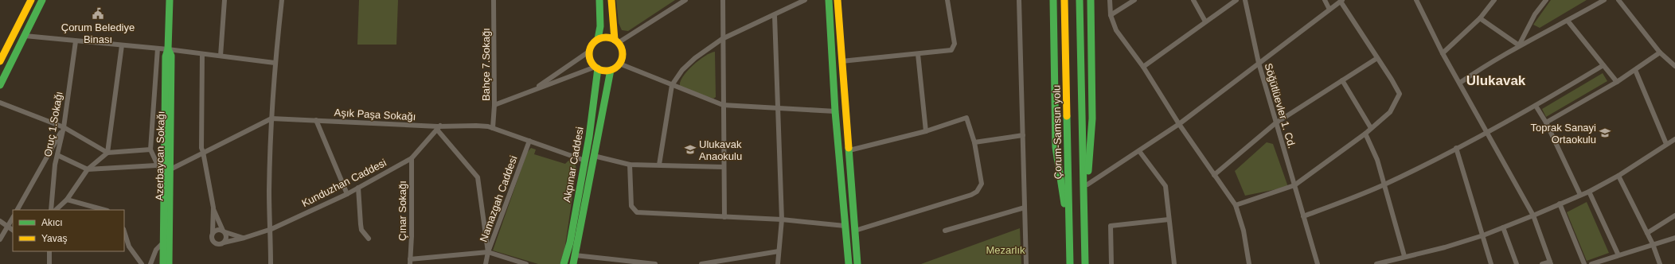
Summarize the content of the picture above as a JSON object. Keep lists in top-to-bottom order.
{
  "streets": {
    "main road": ["Çorum-Samsun yolu", "Azerbaycan Sokağı", "Akpınar Caddesi"],
    "street": [
      "Bahçe 7.Sokağı",
      "Söğütlüevler 1. Cd.",
      "Aşık Paşa Sokağı",
      "Oruç 1.Sokağı",
      "Kunduzhan Caddesi",
      "Namazgah Caddesi",
      "Çınar Sokağı"
    ]
  },
  "crossings": [
    ["Bahçe 7.Sokağı", "Aşık Paşa Sokağı"],
    ["Aşık Paşa Sokağı", "Azerbaycan Sokağı"],
    ["Aşık Paşa Sokağı", "Akpınar Caddesi"],
    ["Aşık Paşa Sokağı", "Kunduzhan Caddesi"],
    ["Aşık Paşa Sokağı", "Namazgah Caddesi"],
    ["Kunduzhan Caddesi", "Çınar Sokağı"]
  ],
  "districts": ["Ulukavak"],
  "parks": ["Mezarlık"],
  "places": {
    "public building": ["Çorum Belediye Binası"],
    "school or university": ["Toprak Sanayi Ortaokulu", "Ulukavak Anaokulu"]
  },
  "legend": ["Akıcı", "Yavaş"]
}
